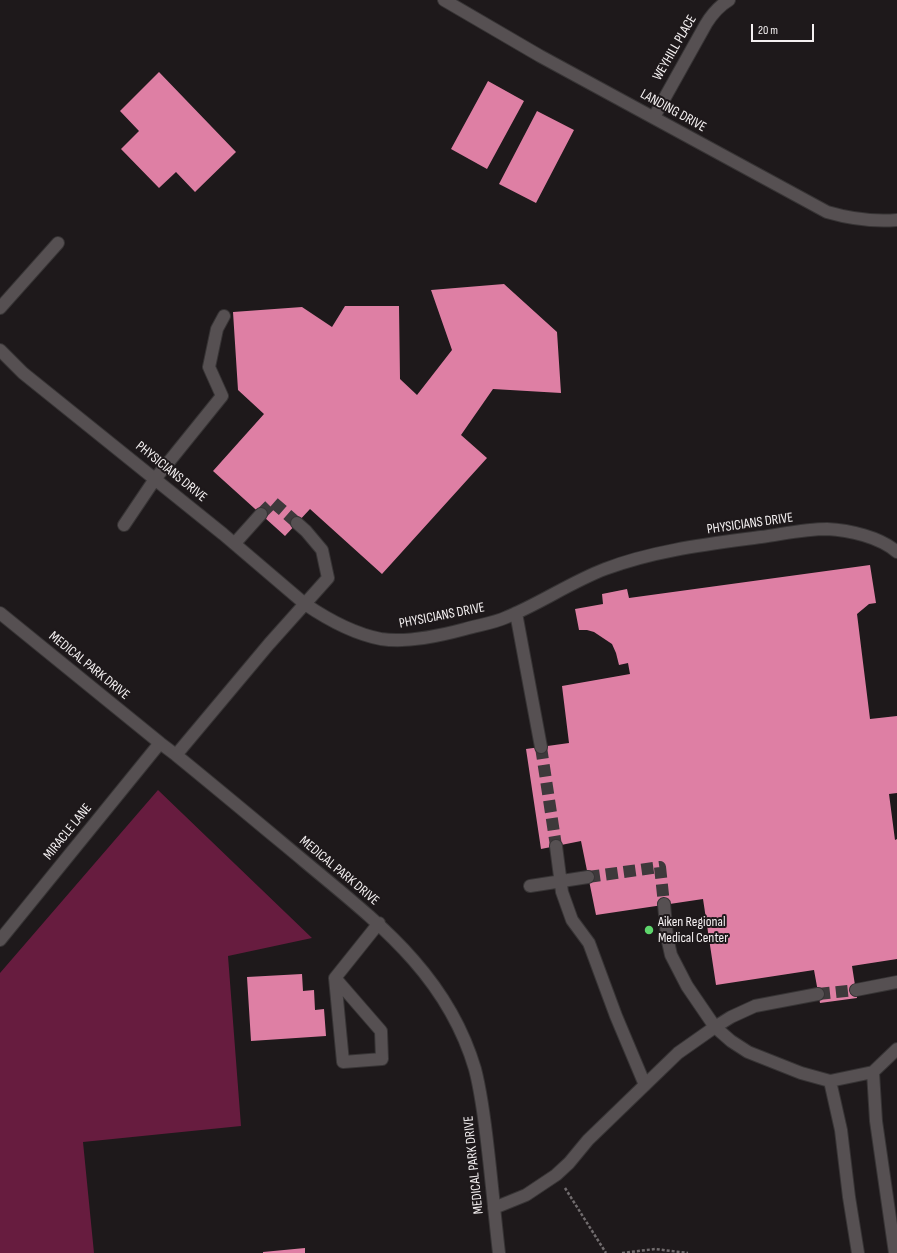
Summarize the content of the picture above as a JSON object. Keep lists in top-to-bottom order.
{
  "streets": {
    "street": [
      "WEYHILL PLACE",
      "LANDING DRIVE",
      "PHYSICIANS DRIVE",
      "MEDICAL PARK DRIVE",
      "MIRACLE LANE"
    ]
  },
  "crossings": [
    ["WEYHILL PLACE", "LANDING DRIVE"],
    ["MEDICAL PARK DRIVE", "MIRACLE LANE"]
  ],
  "places": ["Aiken Regional Medical Center"],
  "scale_bar": "20 m"
}
